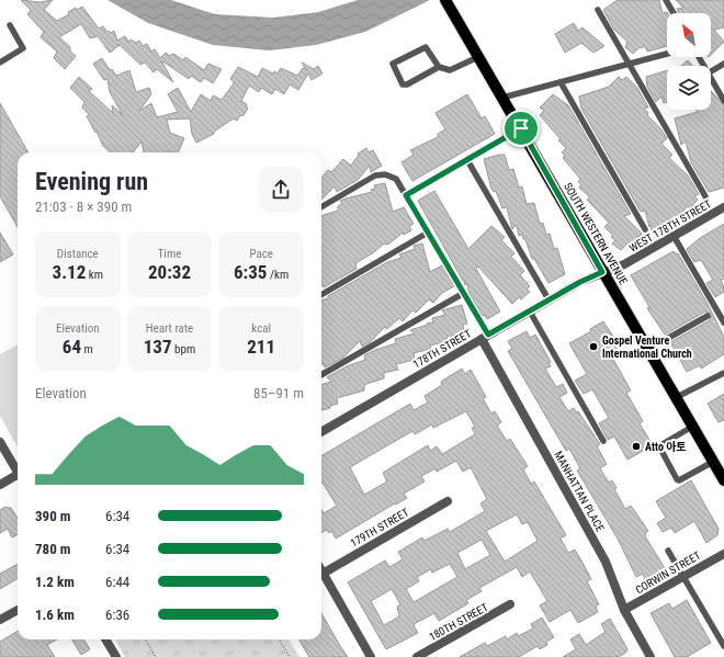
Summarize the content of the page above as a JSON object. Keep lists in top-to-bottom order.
{
  "streets": {
    "main road": ["SOUTH WESTERN AVENUE"],
    "street": [
      "WEST 178TH STREET",
      "178TH STREET",
      "MANHATTAN PLACE",
      "179TH STREET",
      "CORWIN STREET",
      "180TH STREET"
    ]
  },
  "crossings": [
    ["WEST 178TH STREET", "SOUTH WESTERN AVENUE"],
    ["WEST 178TH STREET", "178TH STREET"],
    ["SOUTH WESTERN AVENUE", "178TH STREET"],
    ["178TH STREET", "MANHATTAN PLACE"],
    ["MANHATTAN PLACE", "CORWIN STREET"]
  ],
  "places": ["Gospel Venture International Church", "Atto 아토"],
  "north": "top left",
  "page": {
    "heading": ["Evening run", "21:03 · 8 × 390 m"],
    "stats": [
      ["Distance", "3.12 km"],
      ["Time", "20:32"],
      ["Pace", "6:35 /km"],
      ["Elevation", "64 m"],
      ["Heart rate", "137 bpm"],
      ["kcal", "211"]
    ],
    "chart": ["Elevation", "85–91 m"],
    "list": [
      {
        "name": "390 m",
        "note": "6:34"
      },
      {
        "name": "780 m",
        "note": "6:34"
      },
      {
        "name": "1.2 km",
        "note": "6:44"
      },
      {
        "name": "1.6 km",
        "note": "6:36"
      }
    ]
  }
}
